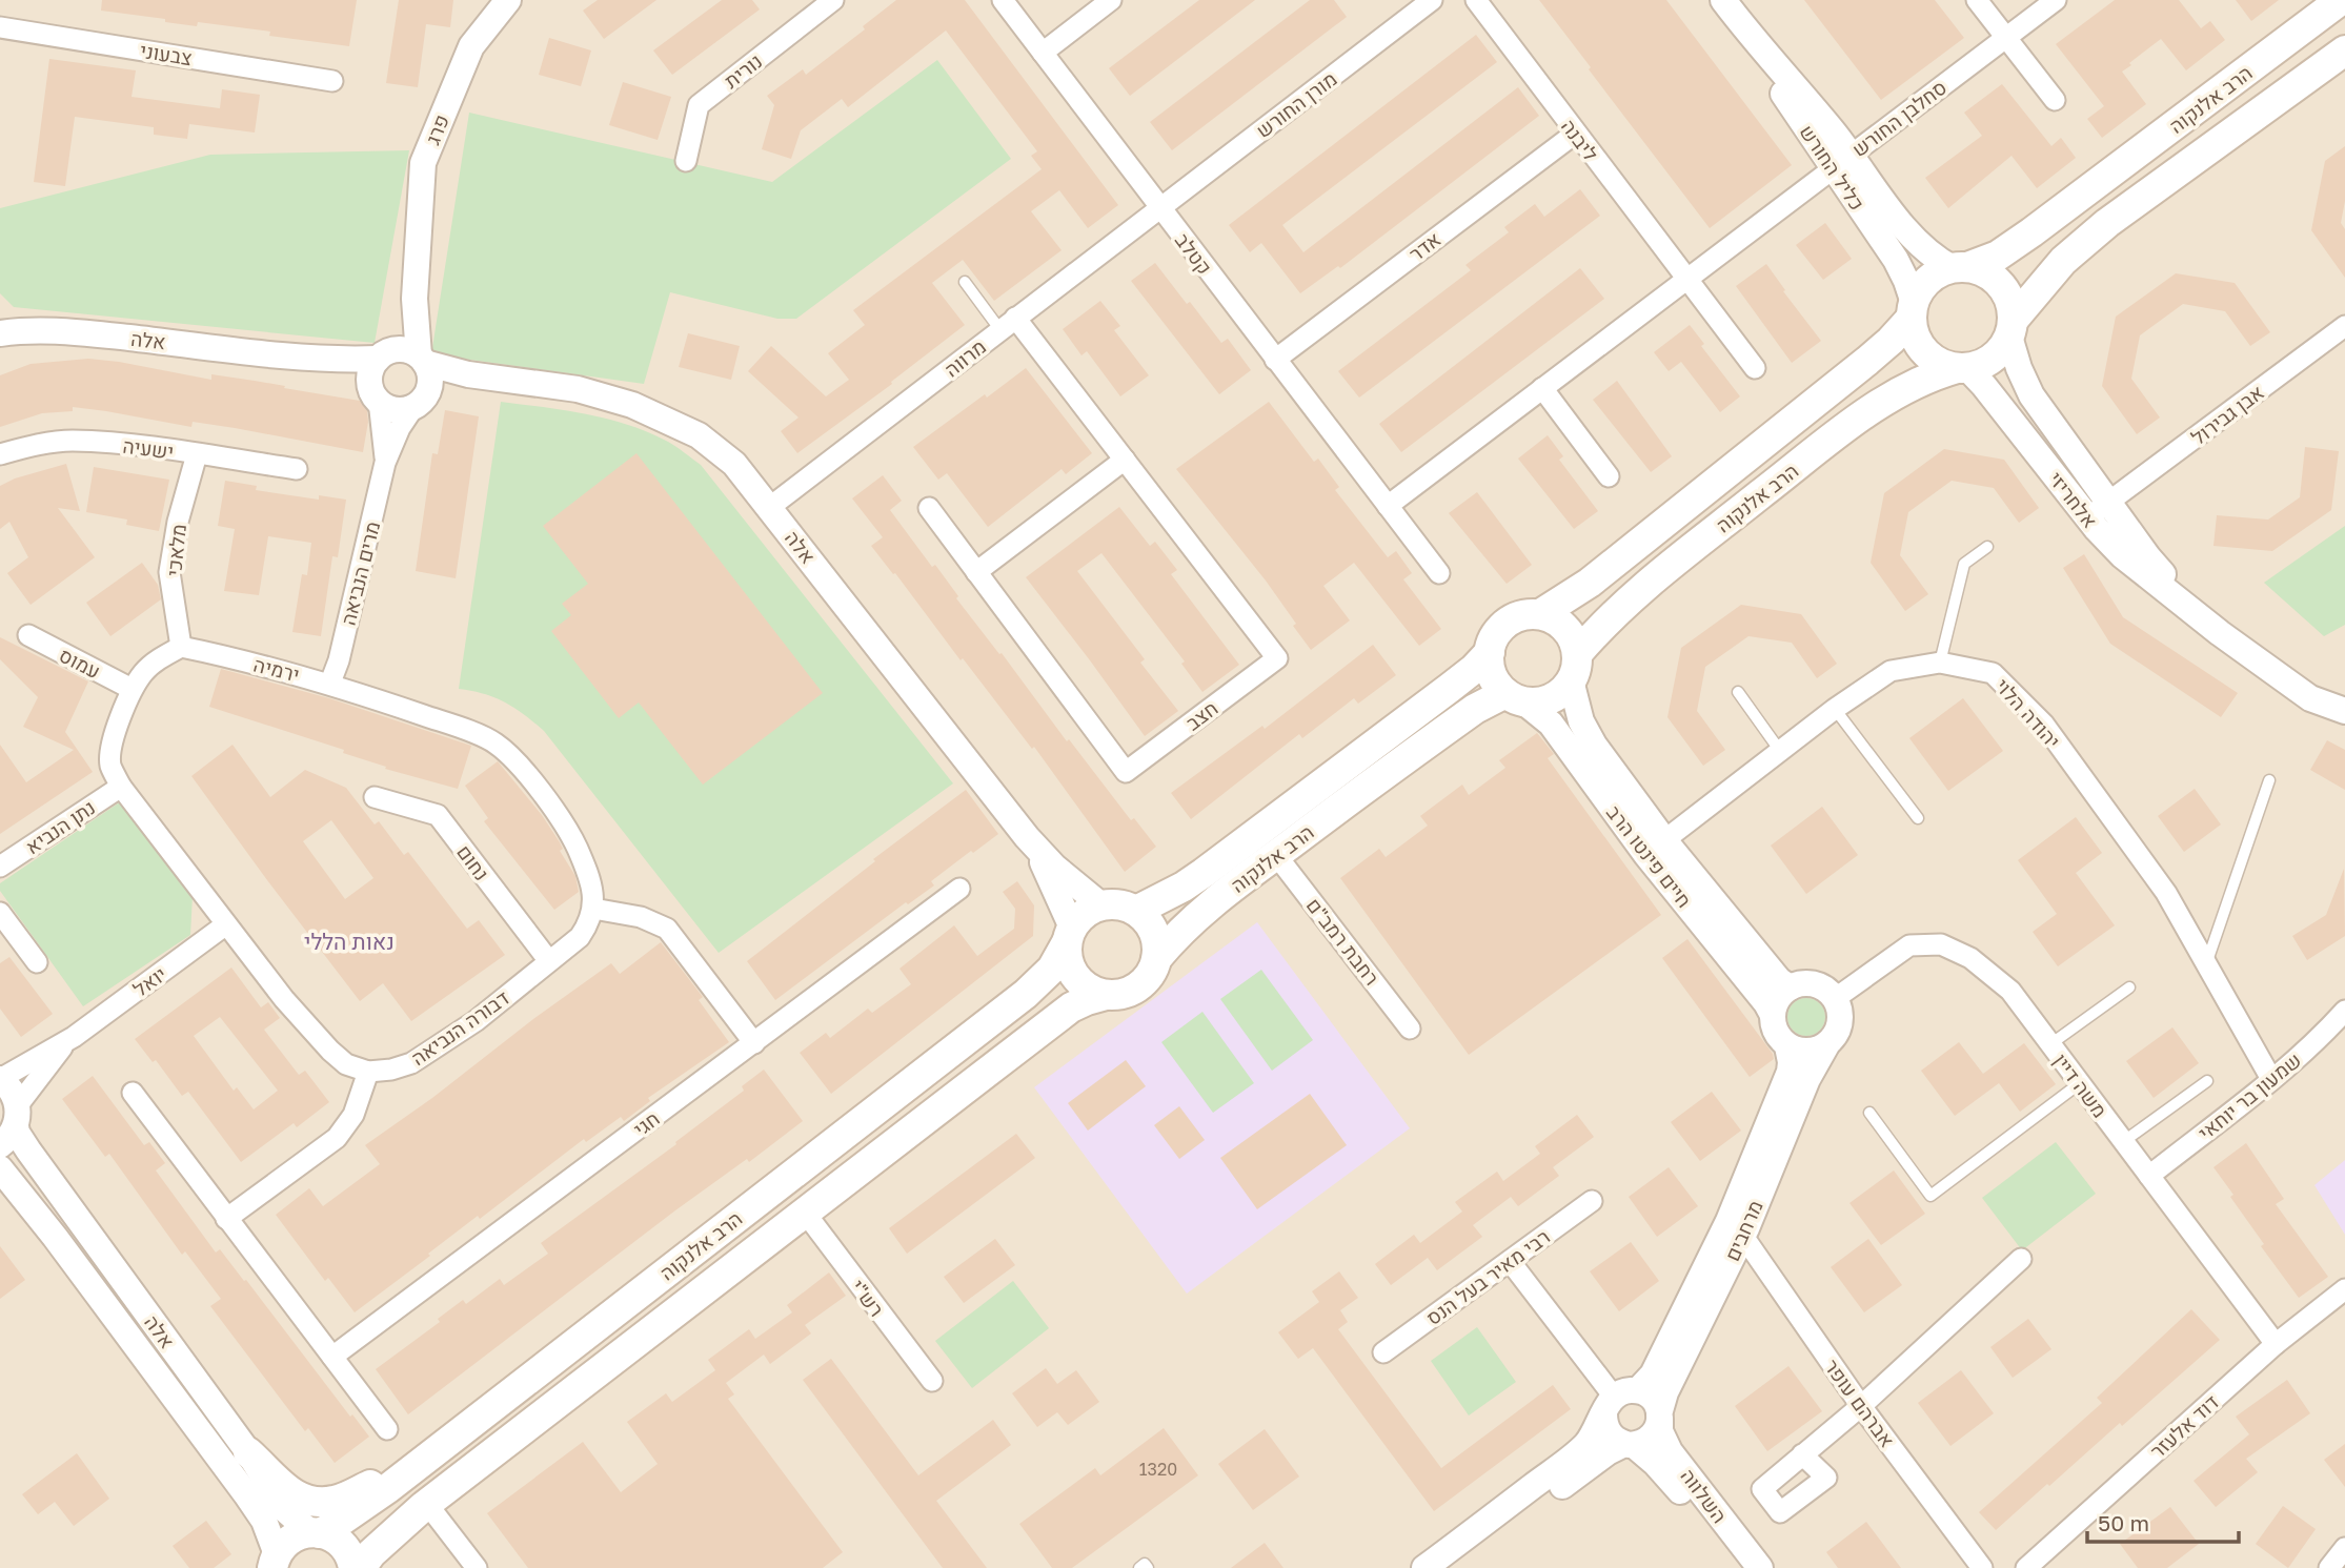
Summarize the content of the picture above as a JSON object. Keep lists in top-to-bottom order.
{
  "streets": {
    "main road": ["הרב אלנקוה"],
    "street": [
      "צבעוני",
      "נורית",
      "מורן החורש",
      "סחלבן החורש",
      "פרג",
      "ליבנה",
      "כליל החורש",
      "אדר",
      "קטלב",
      "אלה",
      "מרווה",
      "אבן גבירול",
      "ישעיה",
      "אלחריזי",
      "מלאכי",
      "מרים הנביאה",
      "עמוס",
      "ירמיה",
      "יהודה הלוי",
      "חצב",
      "נתן הנביא",
      "חיים פינטו הרב",
      "נחום",
      "רחבת רמב\"ם",
      "יואל",
      "דבורה הנביאה",
      "משה דיין",
      "שמעון בר יוחאי",
      "חגי",
      "מרחבים",
      "רבי מאיר בעל הנס",
      "רש\"י",
      "אברהם עופר",
      "דוד אלעזר",
      "השלווה"
    ]
  },
  "crossings": [
    ["הרב אלנקוה", "כליל החורש"],
    ["הרב אלנקוה", "אלה"],
    ["הרב אלנקוה", "אלחריזי"],
    ["הרב אלנקוה", "חיים פינטו הרב"],
    ["הרב אלנקוה", "רחבת רמב\"ם"],
    ["הרב אלנקוה", "רש\"י"],
    ["מורן החורש", "קטלב"],
    ["מורן החורש", "מרווה"],
    ["סחלבן החורש", "ליבנה"],
    ["סחלבן החורש", "כליל החורש"],
    ["סחלבן החורש", "קטלב"],
    ["פרג", "אלה"],
    ["פרג", "מרים הנביאה"],
    ["ליבנה", "אדר"],
    ["כליל החורש", "אלחריזי"],
    ["אדר", "קטלב"],
    ["קטלב", "מרווה"],
    ["אלה", "מרווה"],
    ["אלה", "מרים הנביאה"],
    ["אלה", "יואל"],
    ["מרווה", "חצב"],
    ["אבן גבירול", "אלחריזי"],
    ["ישעיה", "מלאכי"],
    ["מלאכי", "ירמיה"],
    ["מרים הנביאה", "ירמיה"],
    ["ירמיה", "דבורה הנביאה"],
    ["יהודה הלוי", "חיים פינטו הרב"],
    ["יהודה הלוי", "שמעון בר יוחאי"],
    ["חיים פינטו הרב", "משה דיין"],
    ["חיים פינטו הרב", "מרחבים"],
    ["נחום", "דבורה הנביאה"],
    ["משה דיין", "שמעון בר יוחאי"],
    ["משה דיין", "מרחבים"],
    ["משה דיין", "דוד אלעזר"],
    ["מרחבים", "אברהם עופר"],
    ["מרחבים", "השלווה"]
  ],
  "districts": ["נאות הללי"],
  "house_numbers": ["1320"],
  "scale_bar": "50 m"
}
